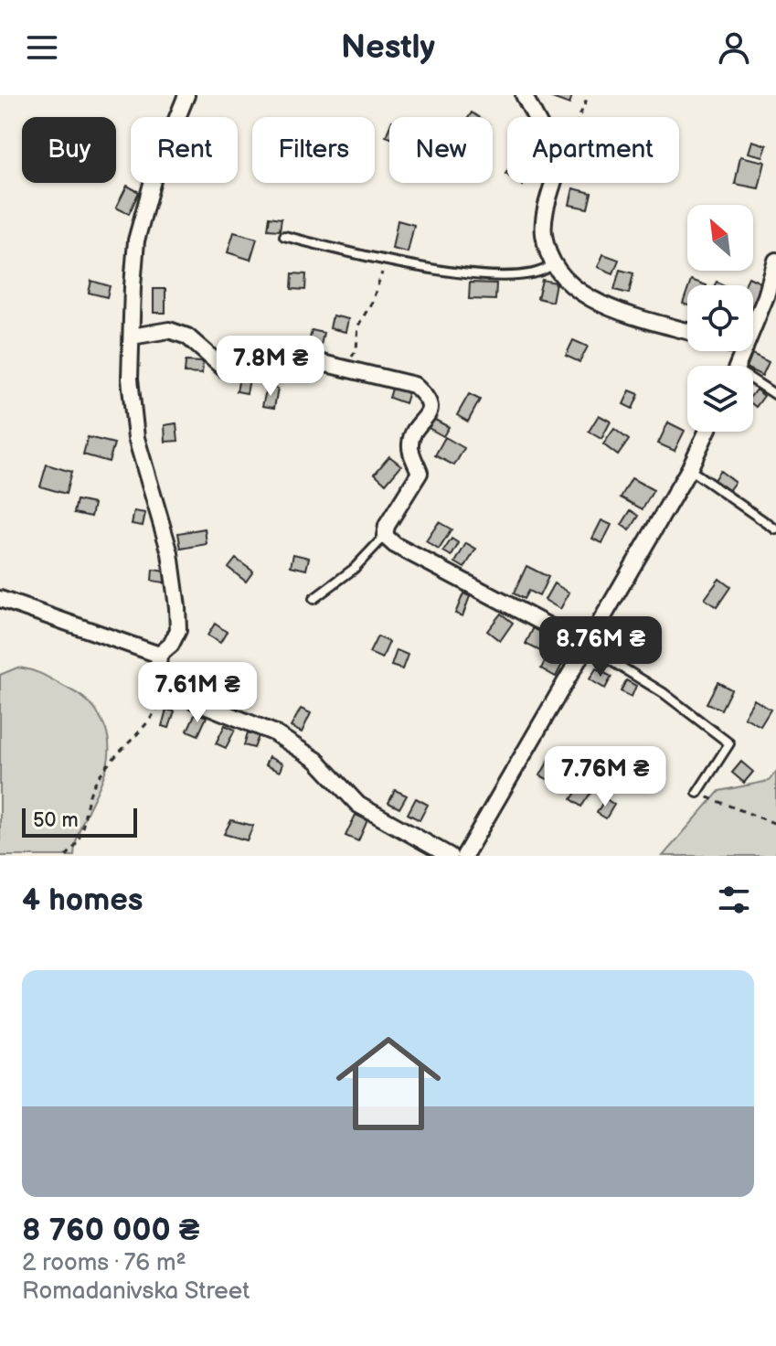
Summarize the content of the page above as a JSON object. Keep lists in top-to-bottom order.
{
  "scale_bar": "50 m",
  "north": "top left",
  "page": {
    "header": "Nestly",
    "chip": [
      "Buy",
      "Rent",
      "Filters",
      "New",
      "Apartment"
    ],
    "price": [
      "7.8M ₴",
      "8.76M ₴",
      "7.61M ₴",
      "7.76M ₴"
    ],
    "scale": "50 m",
    "heading": "4 homes",
    "list": [
      {
        "name": "8 760 000 ₴",
        "note": "2 rooms · 76 m² · Romadanivska Street"
      }
    ]
  }
}
